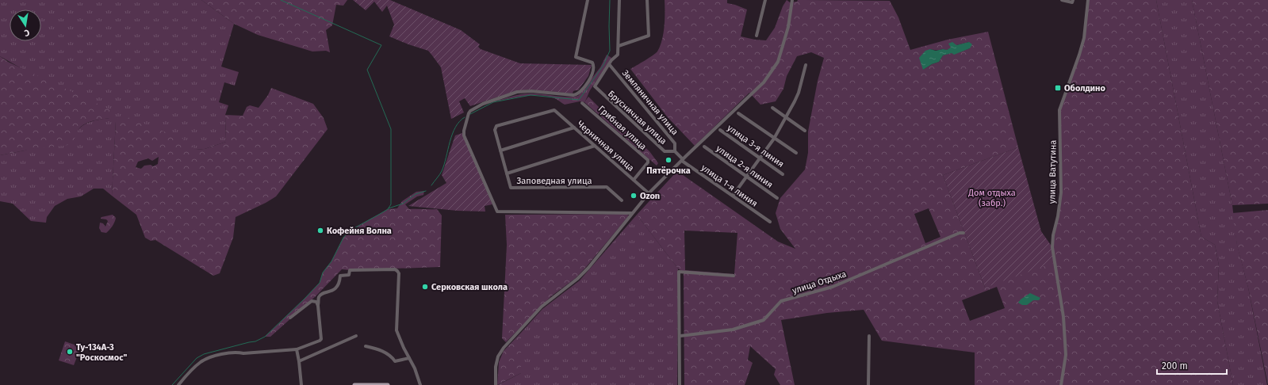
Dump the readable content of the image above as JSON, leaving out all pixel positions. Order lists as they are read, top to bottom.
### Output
{
  "streets": {
    "street": [
      "Земляничная улица",
      "Брусничная улица",
      "Грибная улица",
      "Черничная улица",
      "улица 3-я линия",
      "улица 2-я линия",
      "улица Ватутина",
      "Заповедная улица",
      "улица 1-я линия",
      "улица Отдыха"
    ]
  },
  "crossings": [
    ["Земляничная улица", "Брусничная улица"],
    ["Земляничная улица", "улица 1-я линия"],
    ["Брусничная улица", "улица 1-я линия"],
    ["Грибная улица", "Черничная улица"],
    ["Черничная улица", "Заповедная улица"]
  ],
  "parks": ["Дом отдыха (забр.)"],
  "places": {
    "transit": ["Оболдино"],
    "other": [
      "Пятёрочка",
      "Ozon",
      "Кофейня Волна",
      "Серковская школа",
      "Ту-134А-3 \"Роскосмос\""
    ]
  },
  "scale_bar": "200 m",
  "north": "bottom"
}
